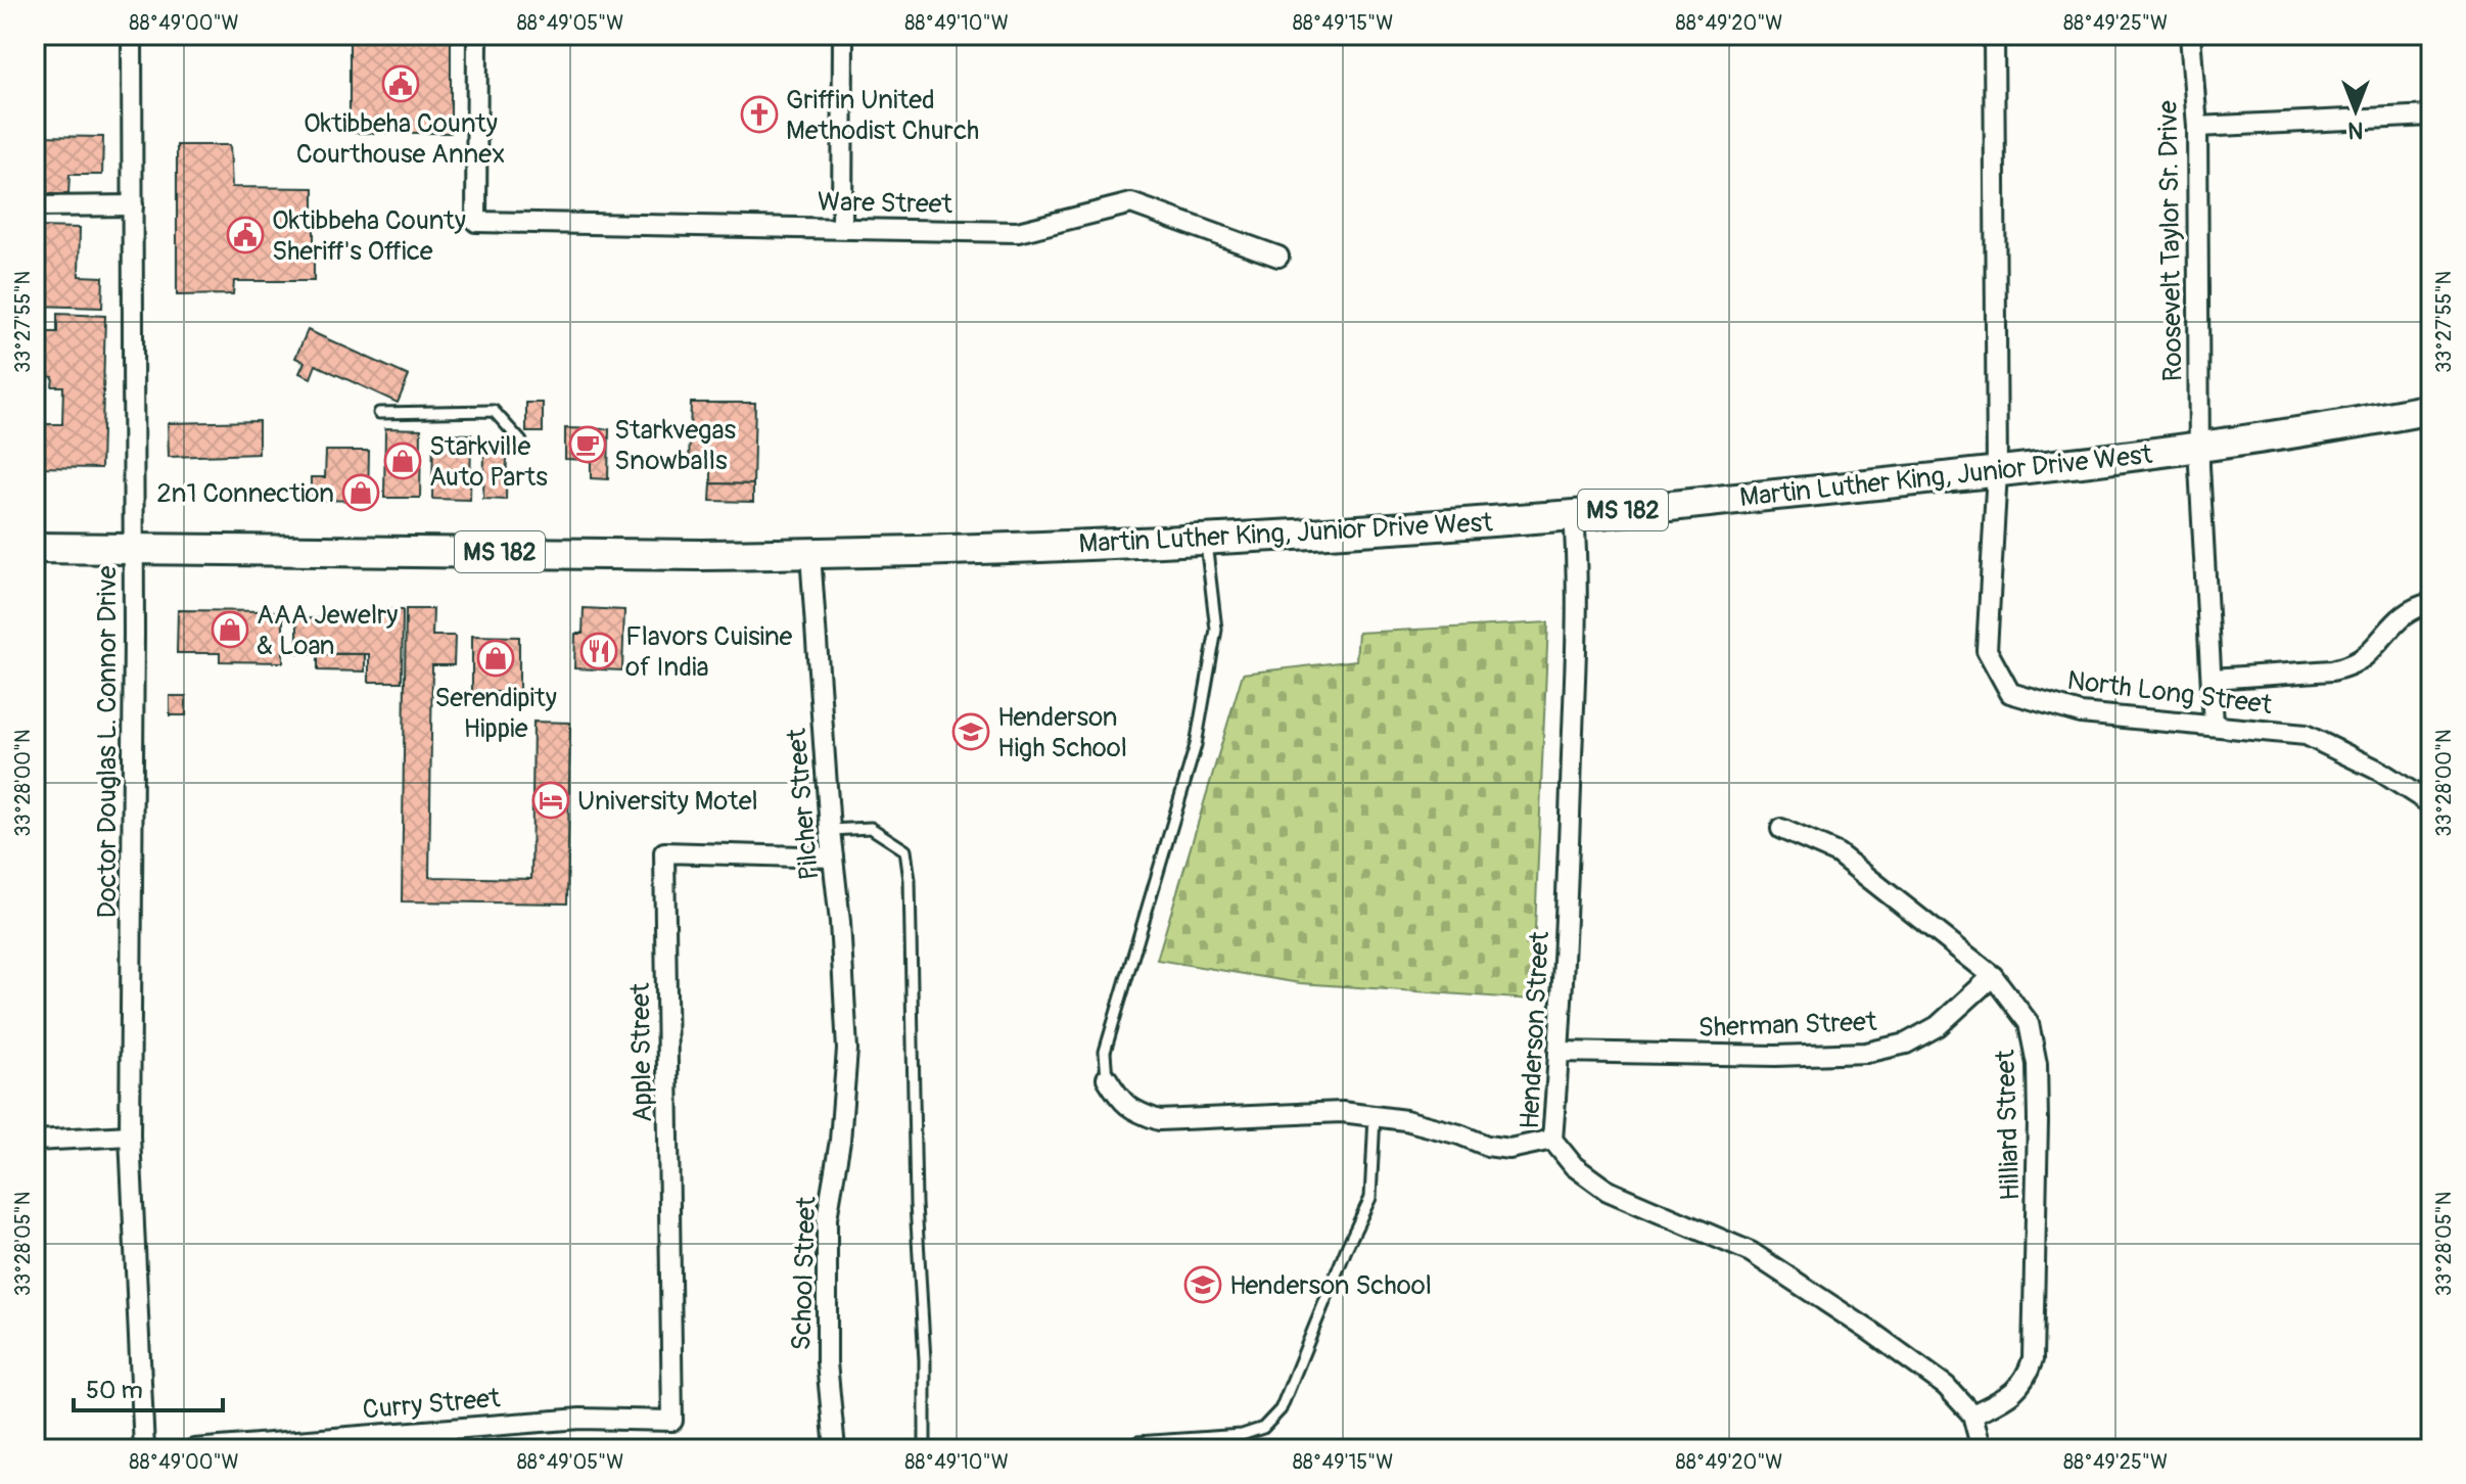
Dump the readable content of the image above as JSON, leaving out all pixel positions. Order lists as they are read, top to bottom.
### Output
{
  "streets": {
    "main road": ["Martin Luther King, Junior Drive West", "MS 182"],
    "street": [
      "Ware Street",
      "Roosevelt Taylor Sr. Drive",
      "North Long Street",
      "Doctor Douglas L. Connor Drive",
      "Pilcher Street",
      "Sherman Street",
      "Henderson Street",
      "Apple Street",
      "Hilliard Street",
      "School Street",
      "Curry Street"
    ]
  },
  "crossings": [
    ["Roosevelt Taylor Sr. Drive", "Martin Luther King, Junior Drive West"],
    ["Roosevelt Taylor Sr. Drive", "North Long Street"],
    ["Martin Luther King, Junior Drive West", "MS 182"],
    ["Martin Luther King, Junior Drive West", "North Long Street"],
    ["Martin Luther King, Junior Drive West", "Doctor Douglas L. Connor Drive"],
    ["Martin Luther King, Junior Drive West", "Pilcher Street"],
    ["Martin Luther King, Junior Drive West", "Henderson Street"],
    ["MS 182", "Doctor Douglas L. Connor Drive"],
    ["Pilcher Street", "Apple Street"],
    ["Pilcher Street", "School Street"],
    ["Sherman Street", "Henderson Street"],
    ["Sherman Street", "Hilliard Street"],
    ["Henderson Street", "Hilliard Street"],
    ["Apple Street", "Curry Street"]
  ],
  "places": {
    "public building": ["Oktibbeha County Courthouse Annex", "Oktibbeha County Sheriff's Office"],
    "church": ["Griffin United Methodist Church"],
    "cafe": ["Starkvegas Snowballs"],
    "shop": [
      "Starkville Auto Parts",
      "2n1 Connection",
      "AAA Jewelry & Loan",
      "Serendipity Hippie"
    ],
    "restaurant": ["Flavors Cuisine of India"],
    "school or university": ["Henderson High School", "Henderson School"],
    "hotel": ["University Motel"]
  },
  "scale_bar": "50 m",
  "north": "bottom",
  "coordinates": [
    "88°49'00\"W",
    "88°49'05\"W",
    "88°49'10\"W",
    "88°49'15\"W",
    "88°49'20\"W",
    "88°49'25\"W",
    "33°27'55\"N",
    "33°28'00\"N",
    "33°28'05\"N"
  ]
}
